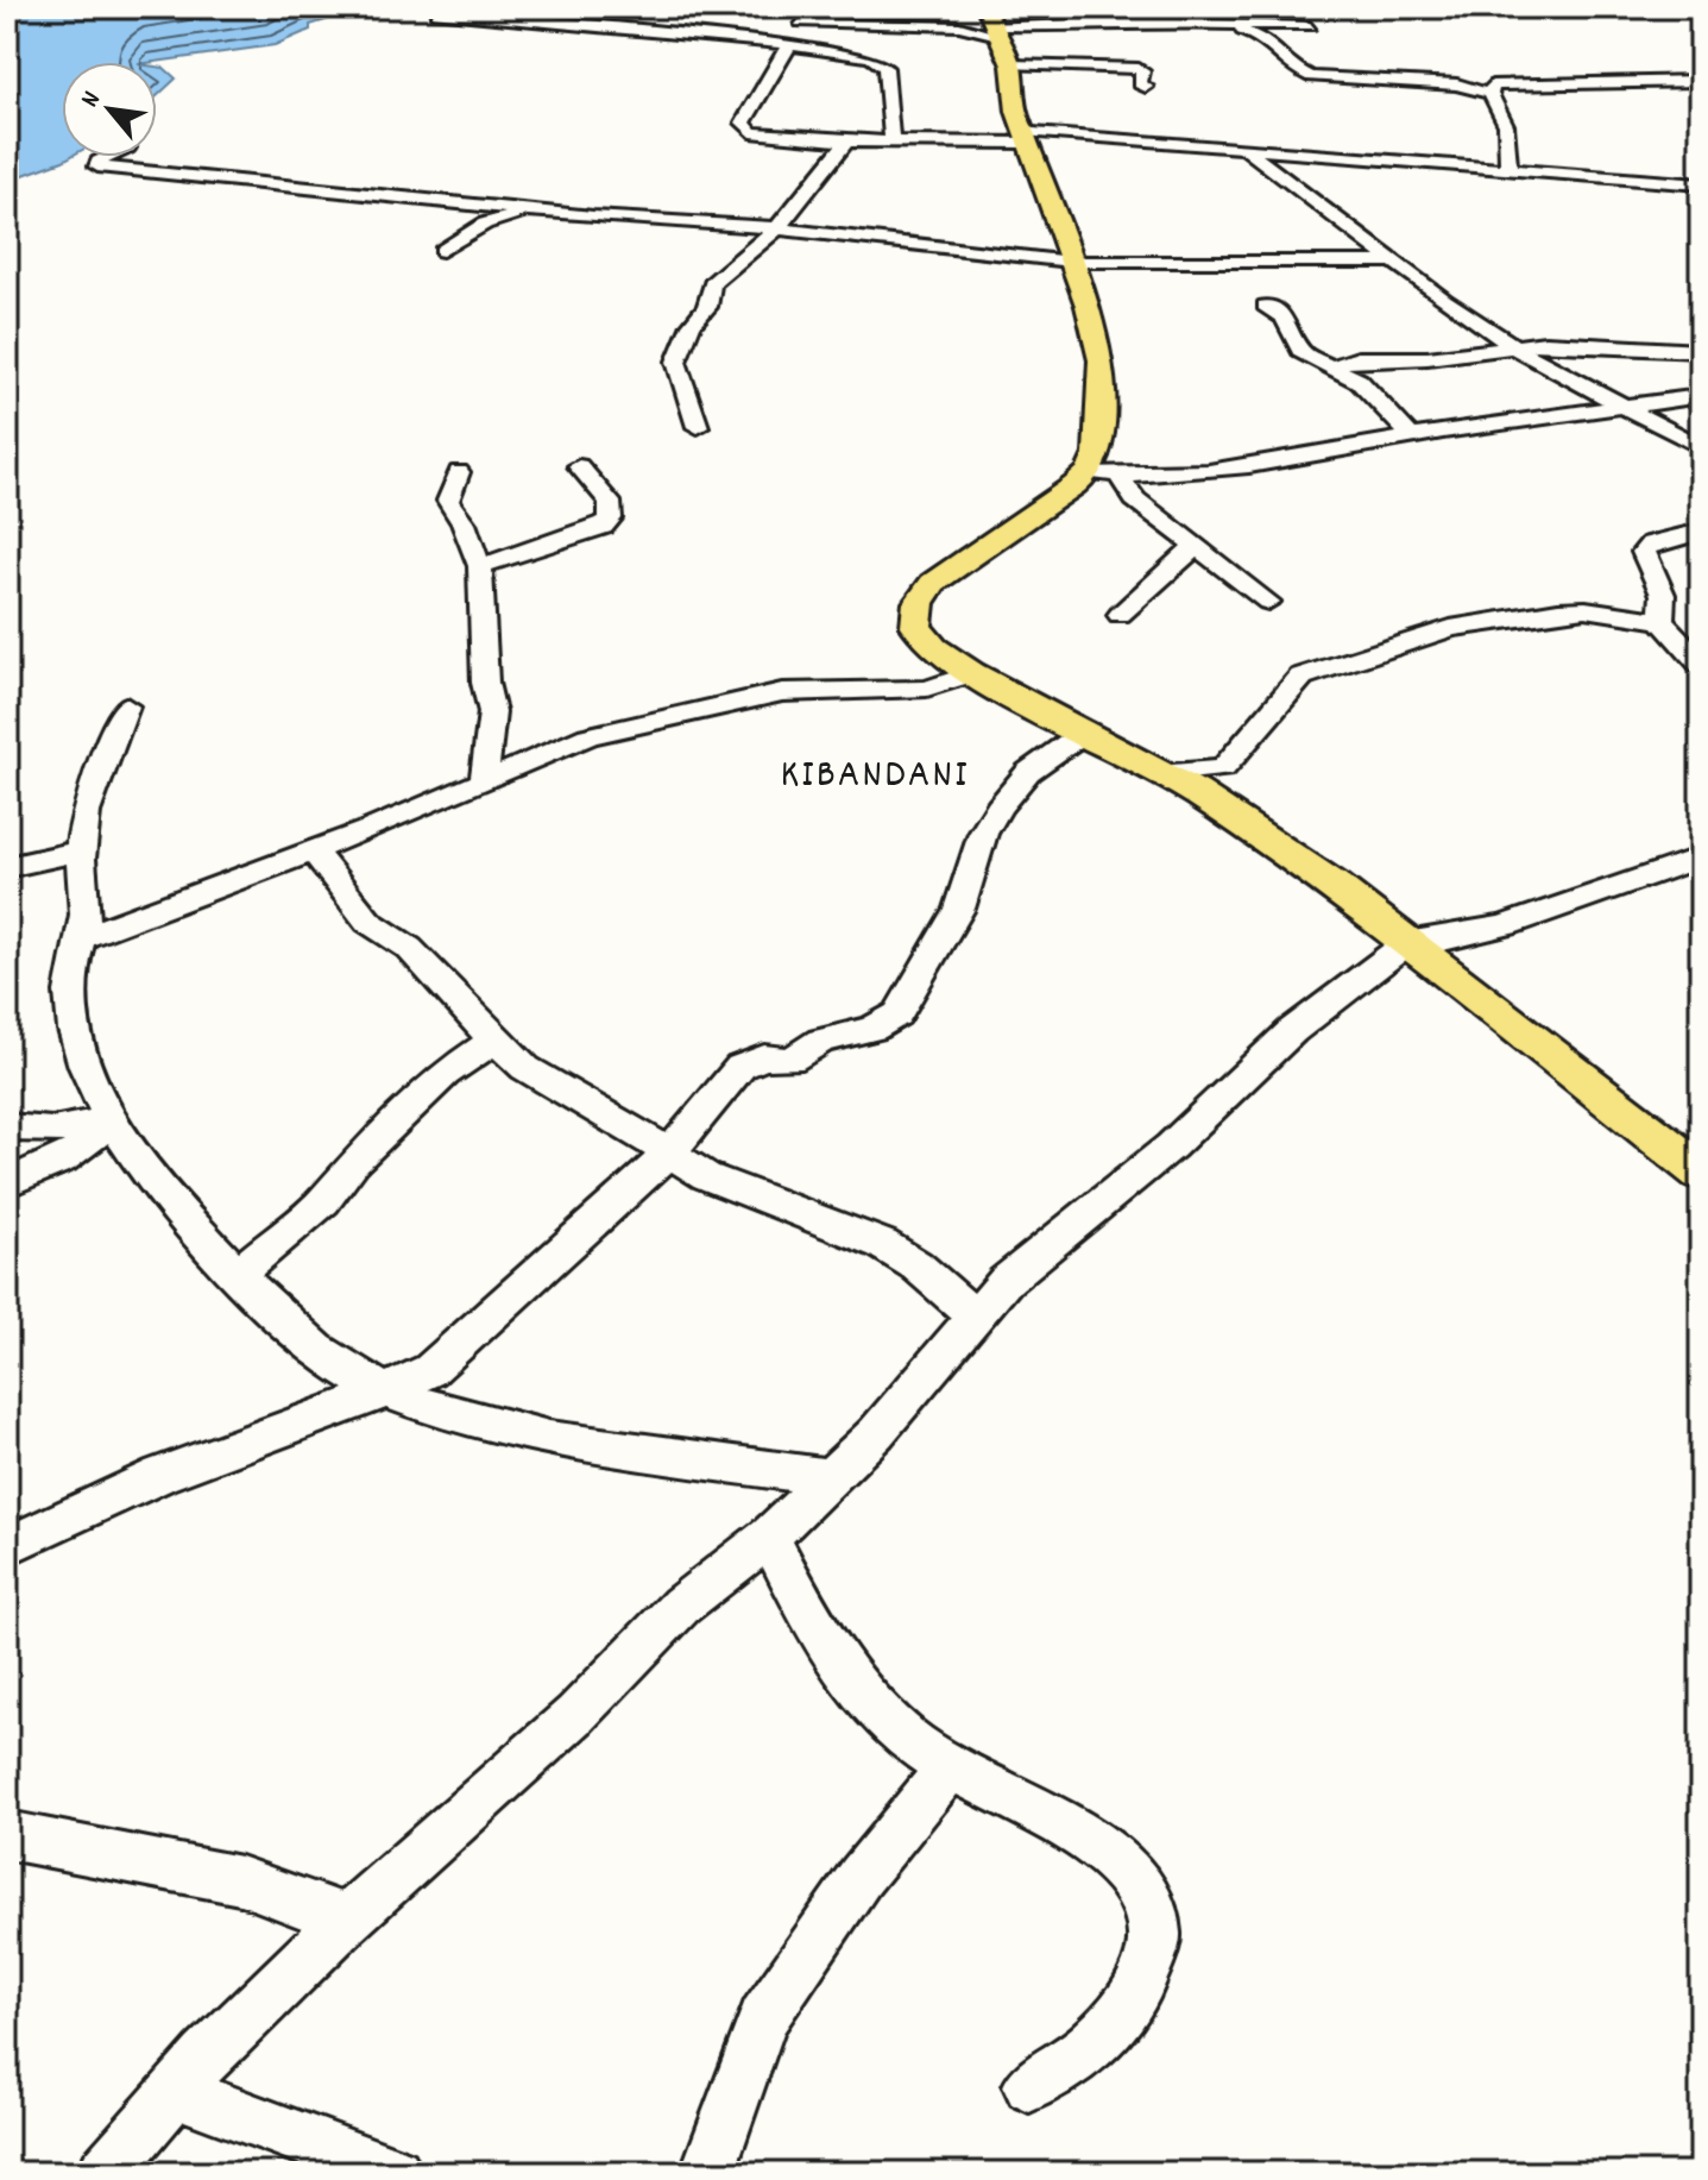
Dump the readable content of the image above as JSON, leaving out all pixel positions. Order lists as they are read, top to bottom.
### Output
{
  "districts": ["KIBANDANI"],
  "north": "top left"
}
